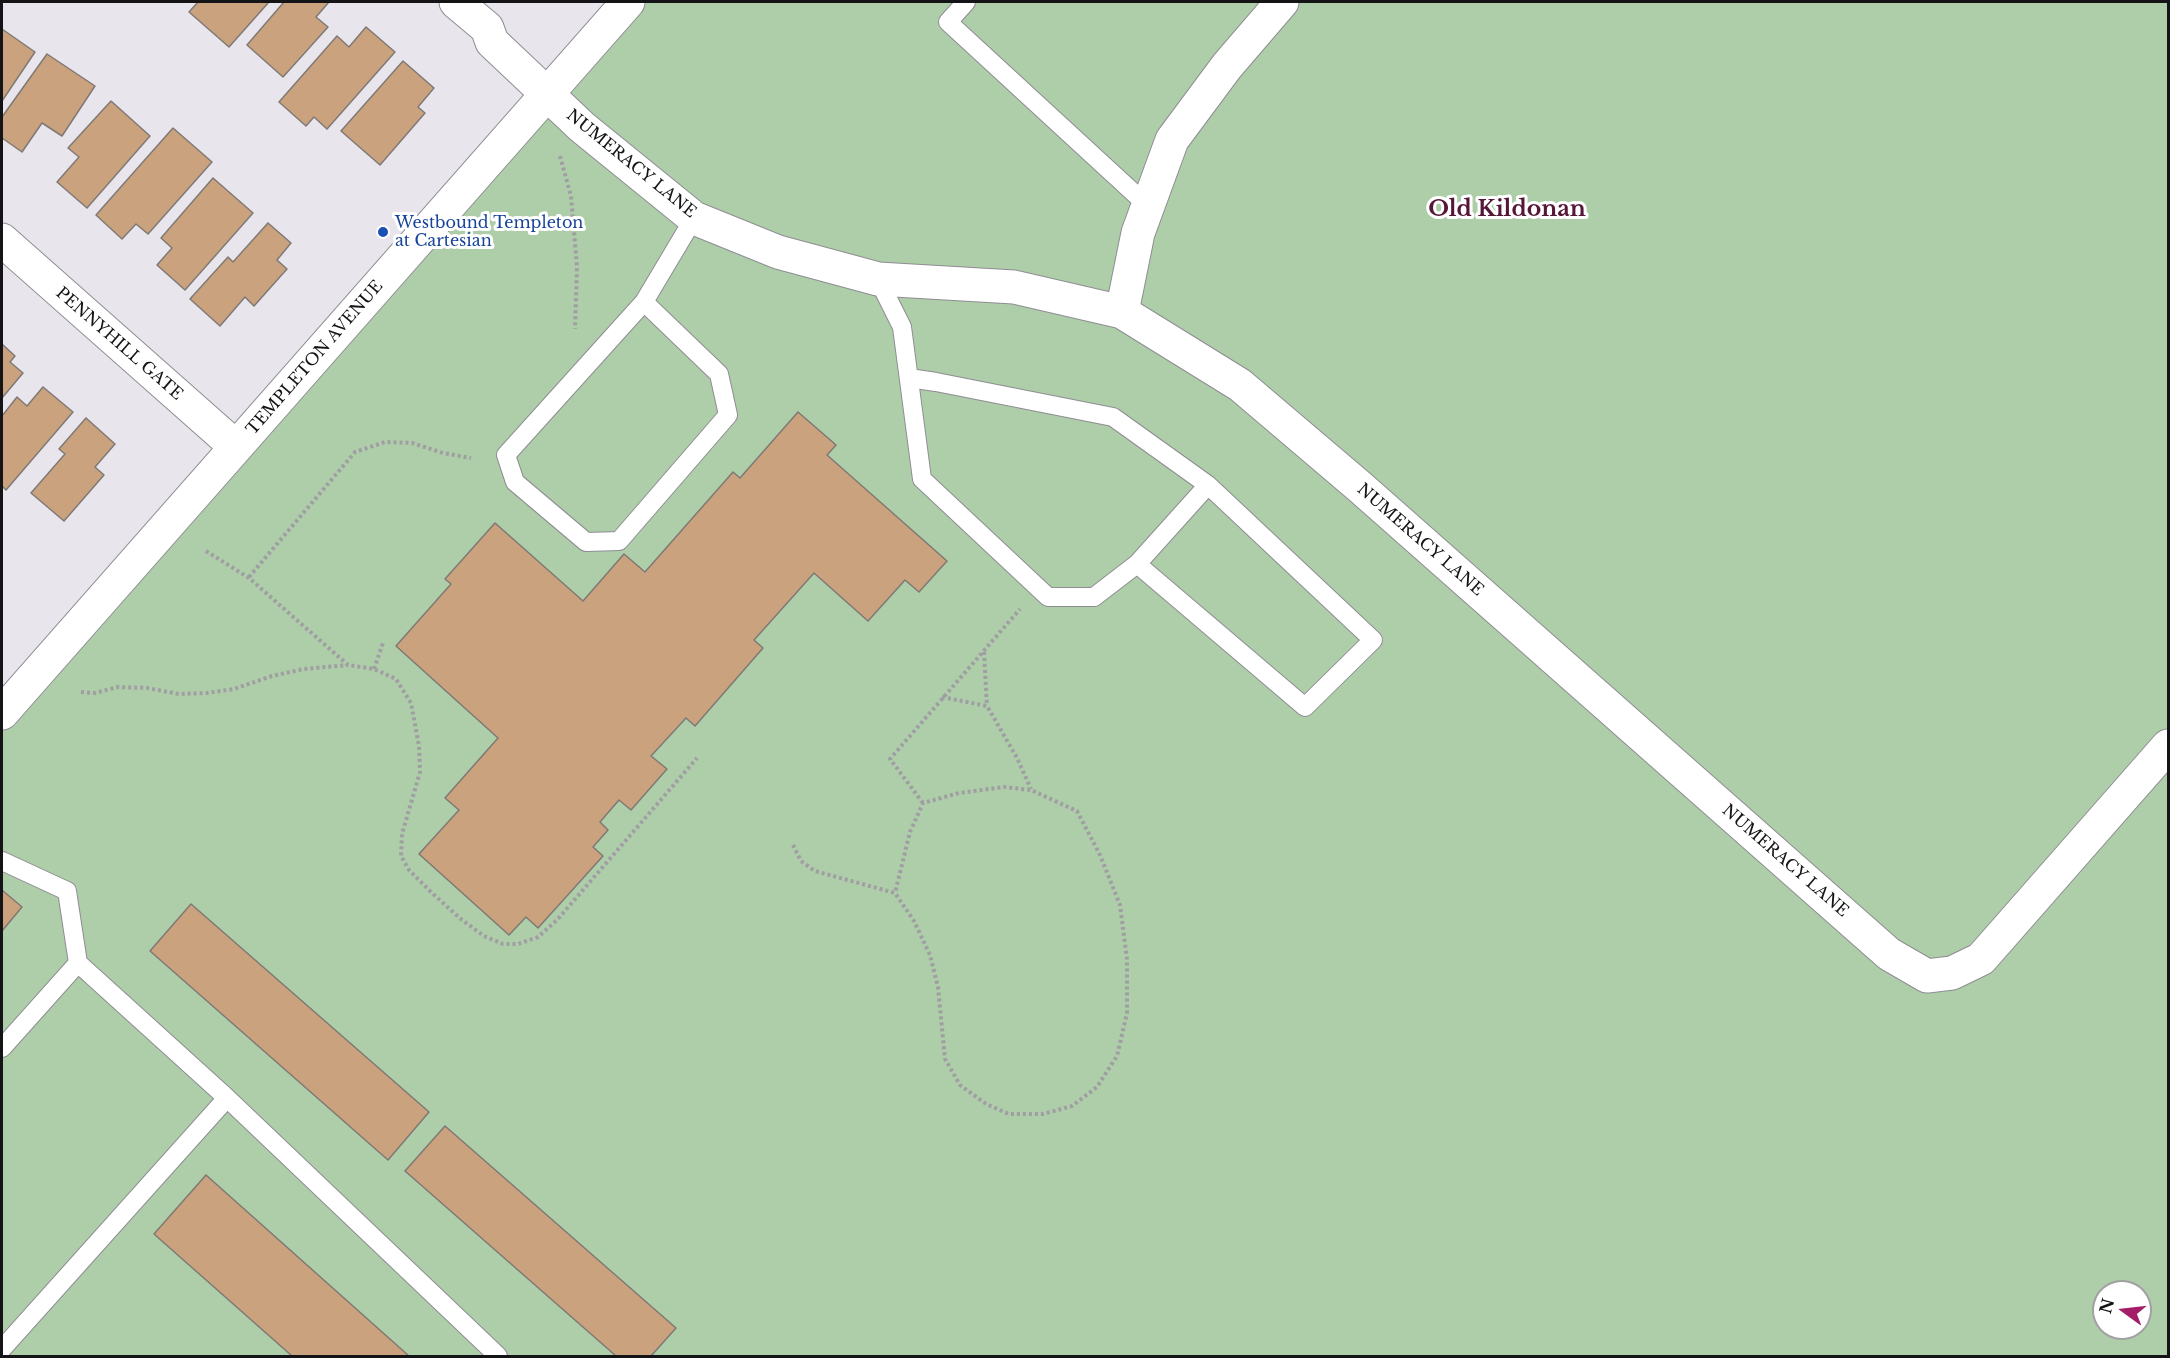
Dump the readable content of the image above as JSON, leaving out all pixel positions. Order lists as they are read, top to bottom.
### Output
{
  "streets": {
    "street": ["NUMERACY LANE", "PENNYHILL GATE", "TEMPLETON AVENUE"]
  },
  "crossings": [
    ["NUMERACY LANE", "TEMPLETON AVENUE"],
    ["PENNYHILL GATE", "TEMPLETON AVENUE"]
  ],
  "districts": ["Old Kildonan"],
  "places": ["Westbound Templeton at Cartesian"],
  "north": "left"
}
